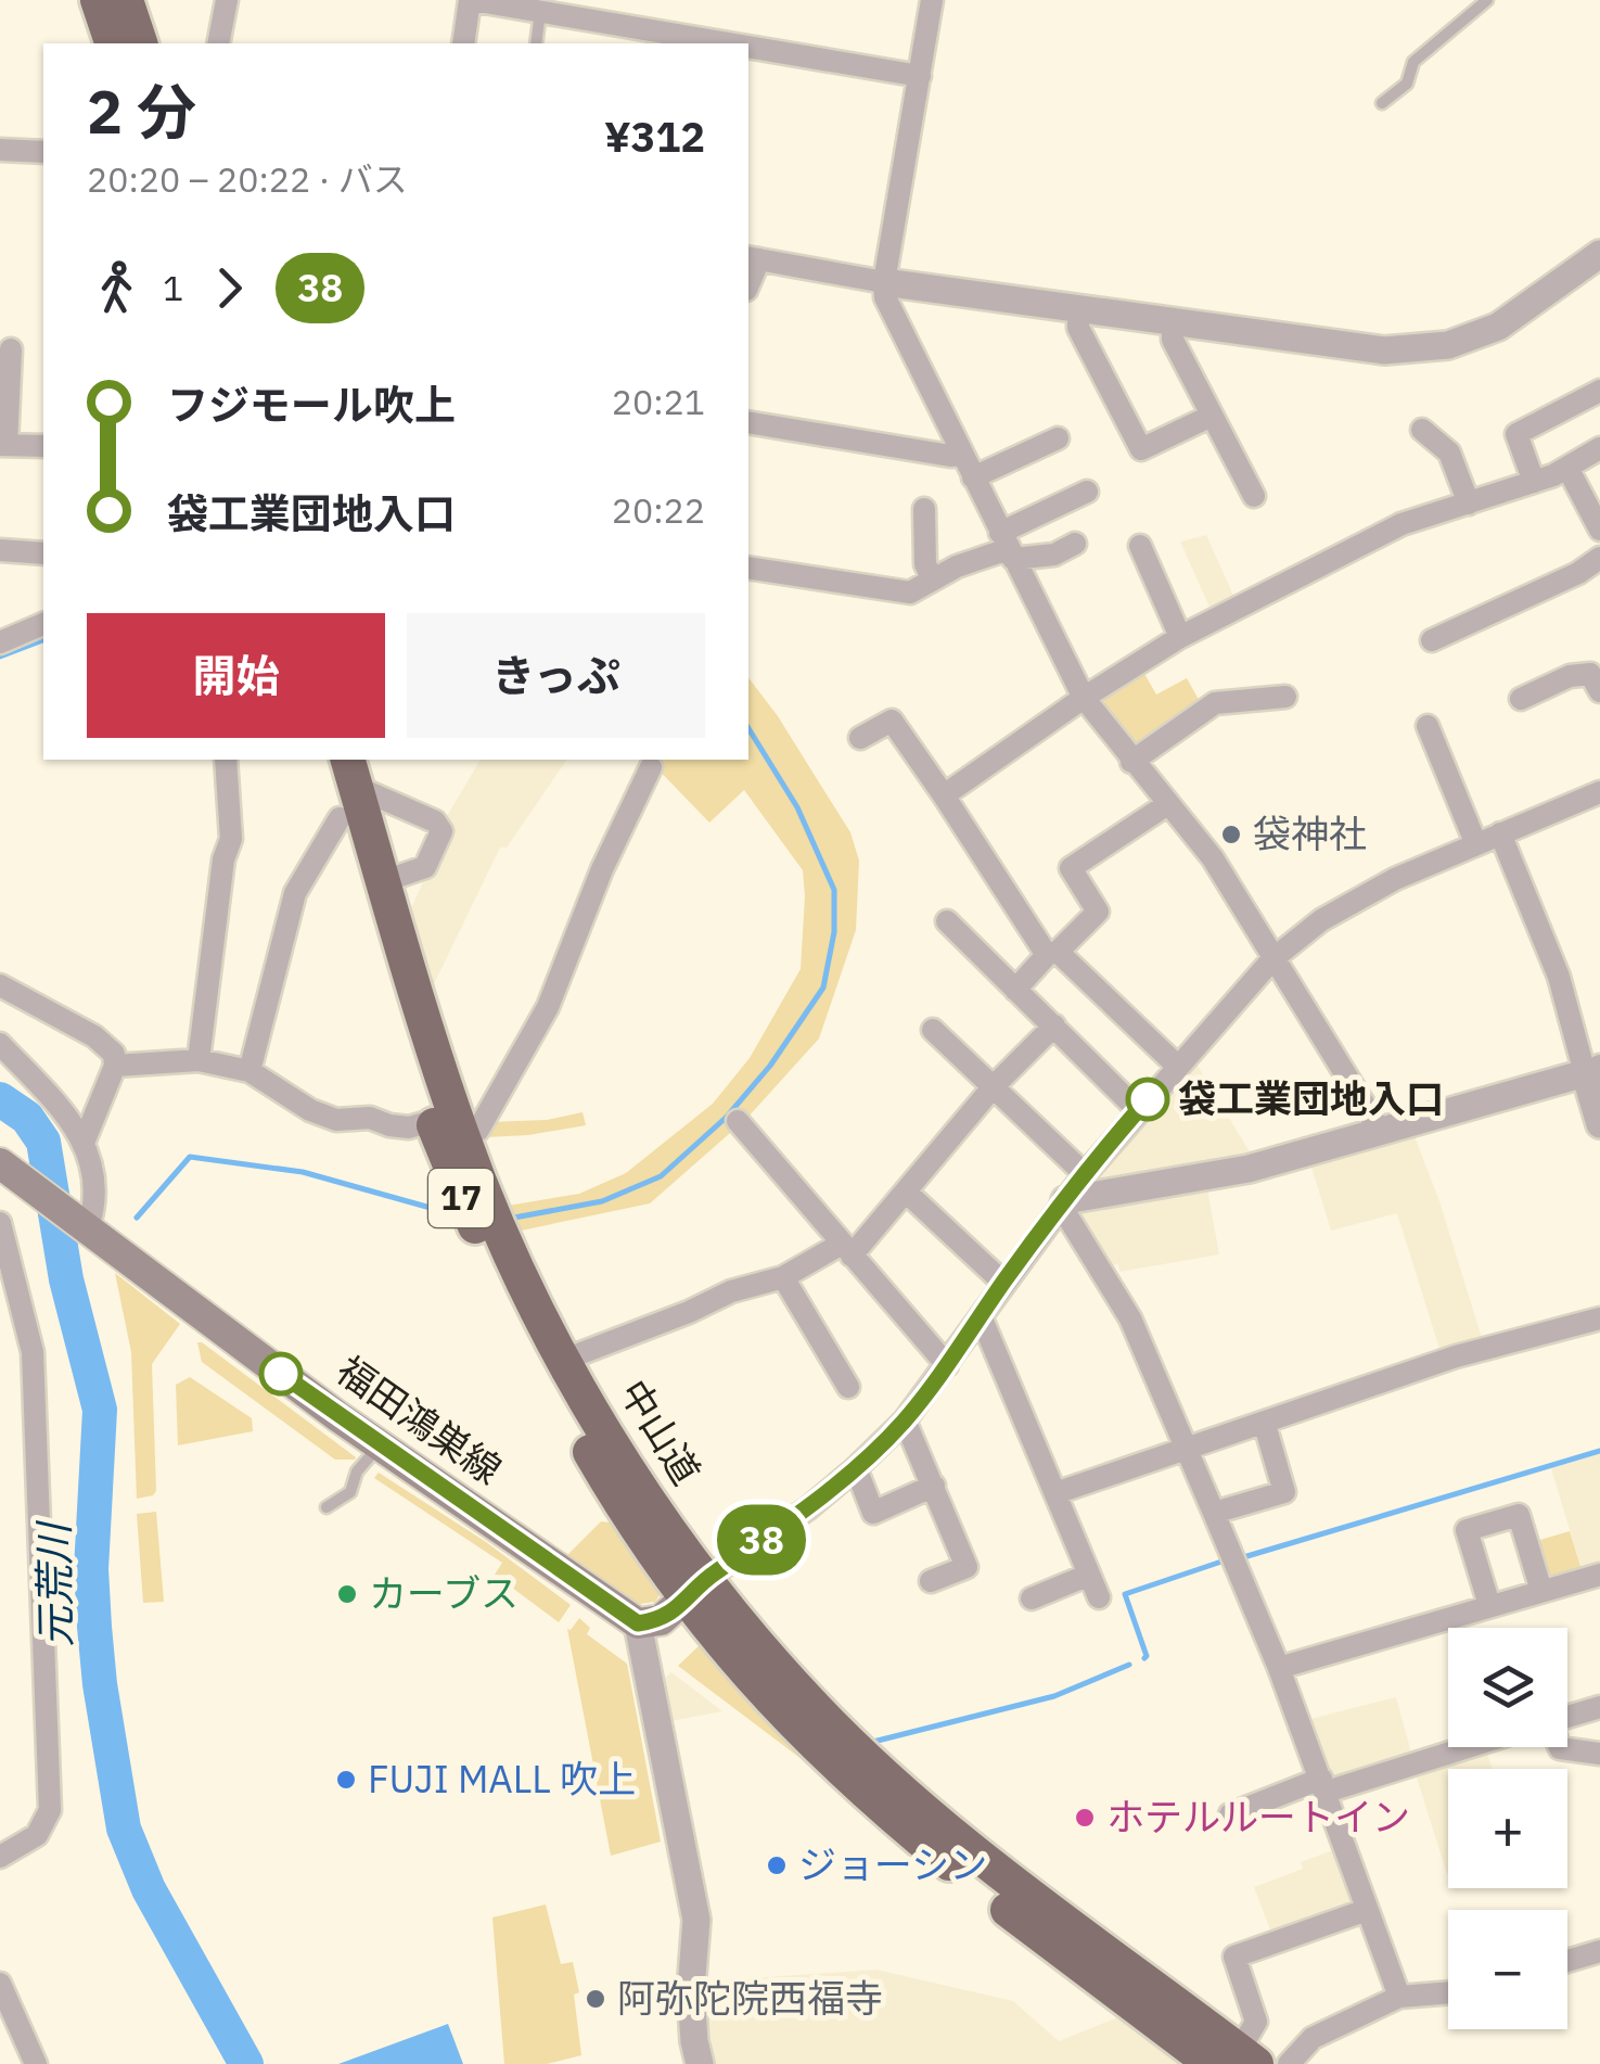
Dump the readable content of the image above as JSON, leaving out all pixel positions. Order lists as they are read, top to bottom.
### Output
{
  "streets": {
    "highway": ["17", "中山道"],
    "main road": ["福田鴻巣線"]
  },
  "water": ["元荒川"],
  "places": [
    "袋神社",
    "袋工業団地入口",
    "カーブス",
    "FUJI MALL 吹上",
    "ホテルルートイン",
    "ジョーシン",
    "阿弥陀院西福寺"
  ],
  "lines": ["bus line 38"],
  "page": {
    "on_map": "38",
    "heading": ["2 分", "20:20 – 20:22 · バス", "¥312"],
    "legs": ["1", "38"],
    "list": [
      {
        "name": "フジモール吹上",
        "value": "20:21"
      },
      {
        "name": "袋工業団地入口",
        "value": "20:22"
      }
    ],
    "buttons": ["開始", "きっぷ"],
    "map_buttons": ["+", "−"]
  }
}
